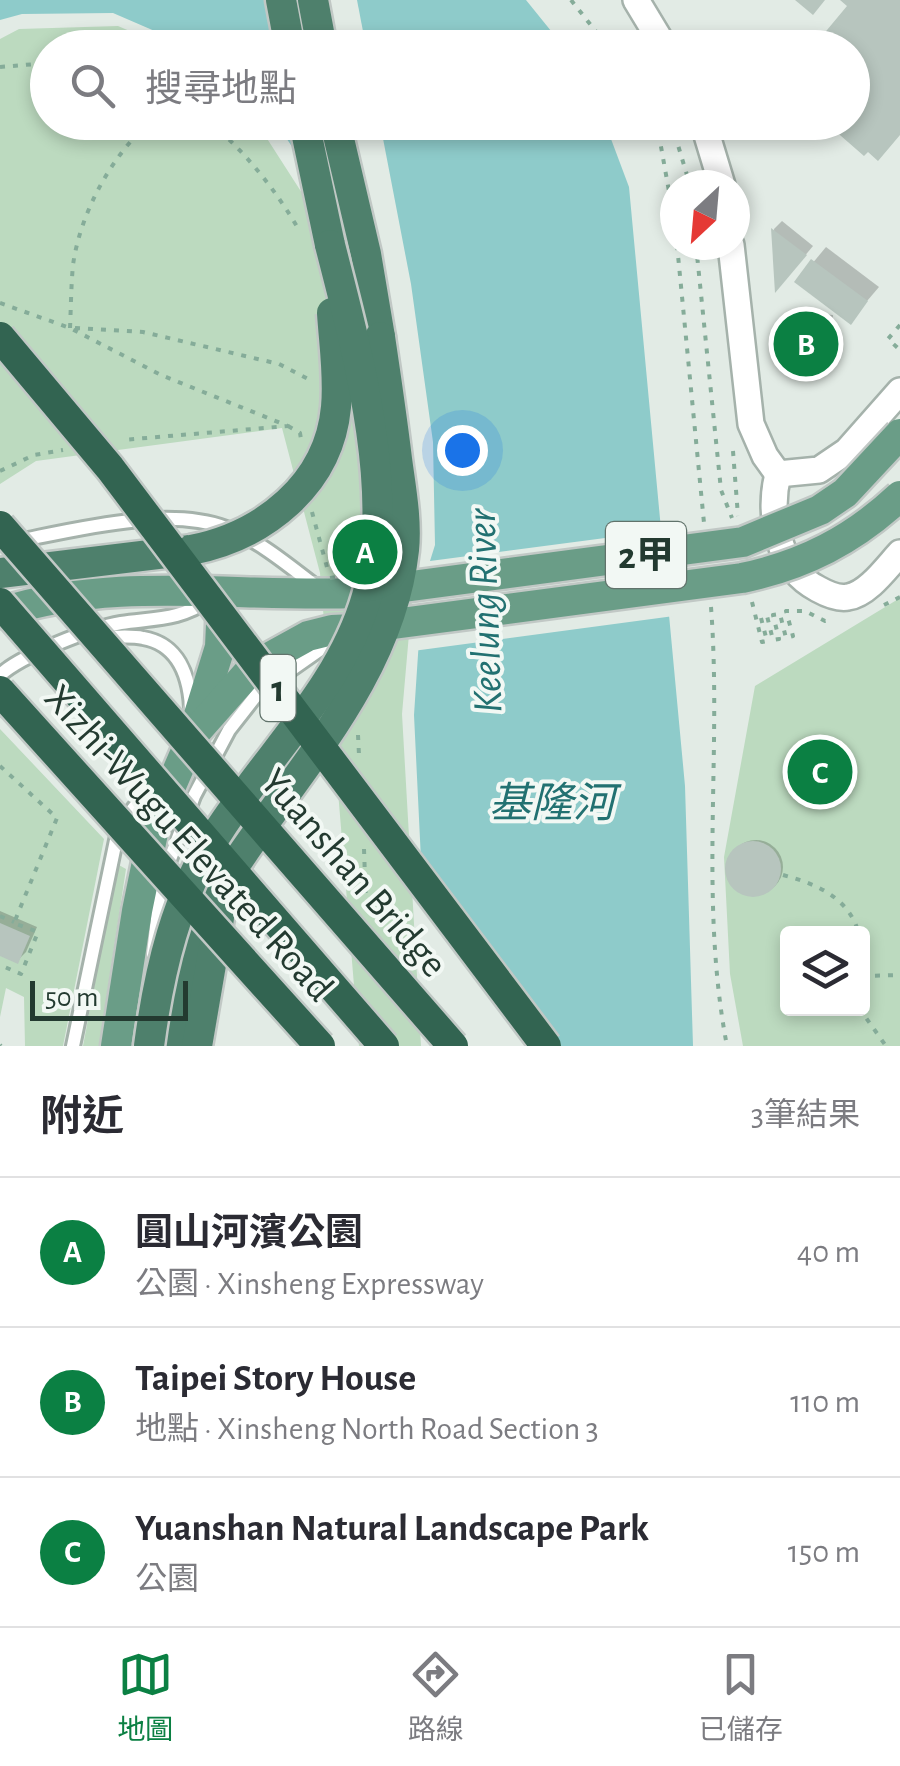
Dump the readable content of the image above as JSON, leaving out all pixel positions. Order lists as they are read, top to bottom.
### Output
{
  "streets": {
    "highway": ["1", "Xizhi-Wugu Elevated Road", "Yuanshan Bridge"],
    "main road": ["2甲"]
  },
  "water": ["Keelung River", "基隆河"],
  "scale_bar": "50 m",
  "north": "bottom left",
  "page": {
    "search": "搜尋地點",
    "pins": ["B", "A", "C"],
    "scale": "50 m",
    "heading": ["附近", "3筆結果"],
    "list": [
      {
        "mark": "A",
        "name": "圓山河濱公園",
        "note": "公園 · Xinsheng Expressway",
        "value": "40 m"
      },
      {
        "mark": "B",
        "name": "Taipei Story House",
        "note": "地點 · Xinsheng North Road Section 3",
        "value": "110 m"
      },
      {
        "mark": "C",
        "name": "Yuanshan Natural Landscape Park",
        "note": "公園",
        "value": "150 m"
      }
    ],
    "nav": ["地圖", "路線", "已儲存"]
  }
}
